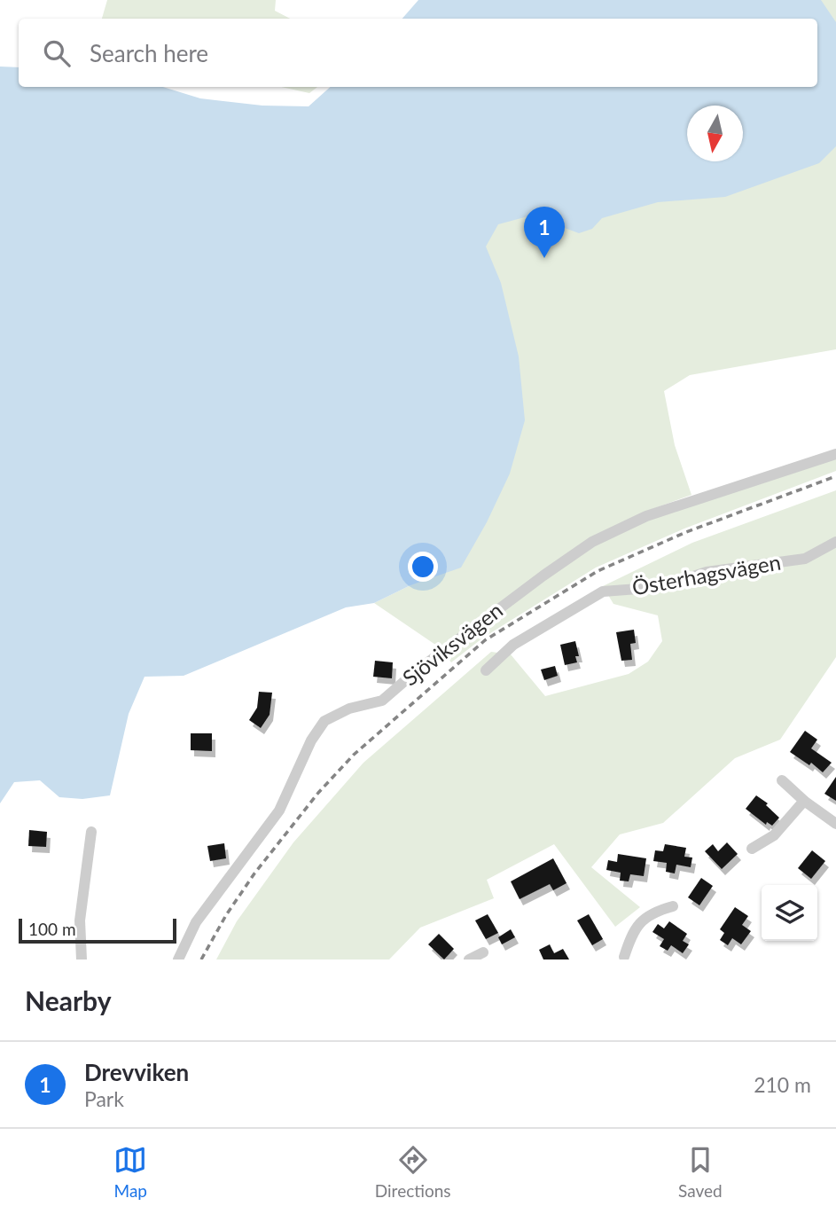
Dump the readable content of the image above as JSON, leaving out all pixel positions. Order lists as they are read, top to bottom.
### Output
{
  "streets": {
    "street": ["Österhagsvägen", "Sjöviksvägen"]
  },
  "scale_bar": "100 m",
  "north": "bottom",
  "page": {
    "search": "Search here",
    "pins": "1",
    "scale": "100 m",
    "heading": "Nearby",
    "list": [
      {
        "mark": "1",
        "name": "Drevviken",
        "note": "Park",
        "value": "210 m"
      }
    ],
    "nav": ["Map", "Directions", "Saved"]
  }
}
